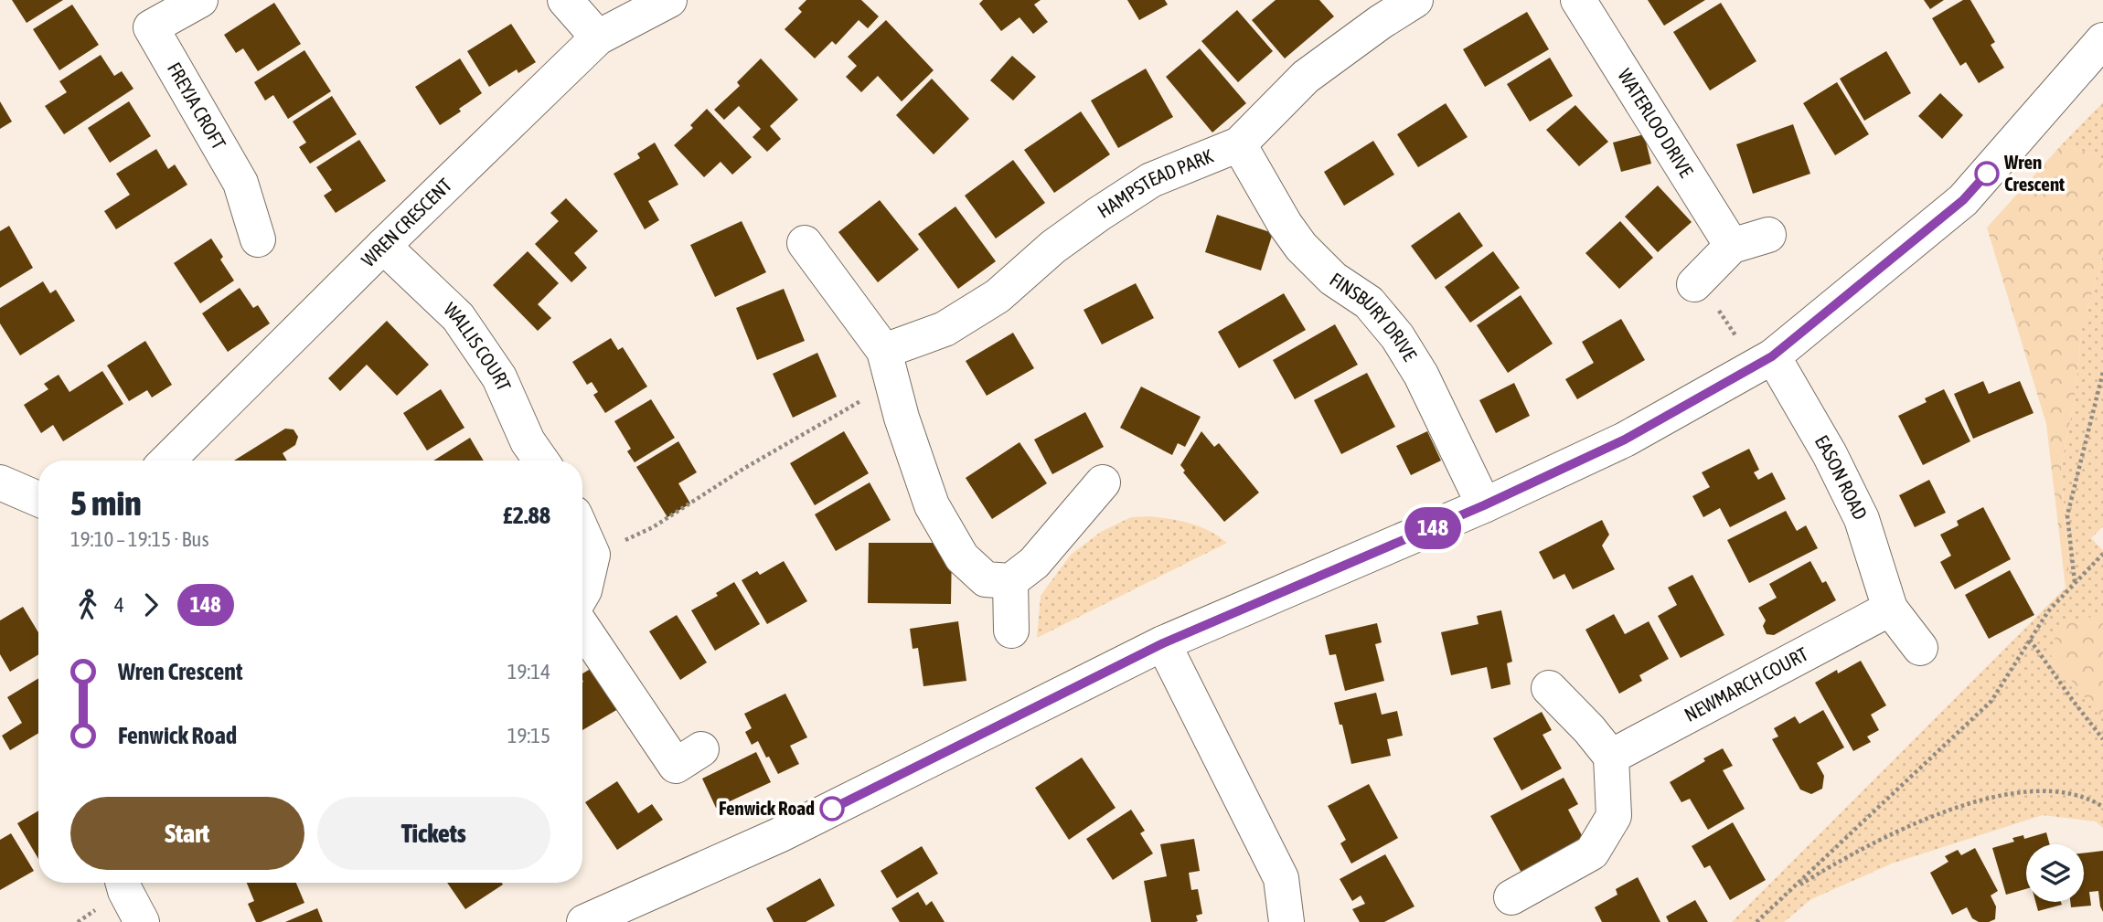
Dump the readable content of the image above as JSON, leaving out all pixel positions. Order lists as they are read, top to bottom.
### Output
{
  "streets": {
    "street": [
      "FREYJA CROFT",
      "WATERLOO DRIVE",
      "HAMPSTEAD PARK",
      "WREN CRESCENT",
      "FINSBURY DRIVE",
      "WALLIS COURT",
      "EASON ROAD",
      "NEWMARCH COURT"
    ]
  },
  "crossings": [
    ["HAMPSTEAD PARK", "FINSBURY DRIVE"],
    ["WREN CRESCENT", "WALLIS COURT"],
    ["EASON ROAD", "NEWMARCH COURT"]
  ],
  "places": ["Wren Crescent", "Fenwick Road"],
  "lines": ["bus line 148"],
  "page": {
    "on_map": "148",
    "heading": ["5 min", "19:10 – 19:15 · Bus", "£2.88"],
    "legs": ["4", "148"],
    "list": [
      {
        "name": "Wren Crescent",
        "value": "19:14"
      },
      {
        "name": "Fenwick Road",
        "value": "19:15"
      }
    ],
    "buttons": ["Start", "Tickets"]
  }
}
